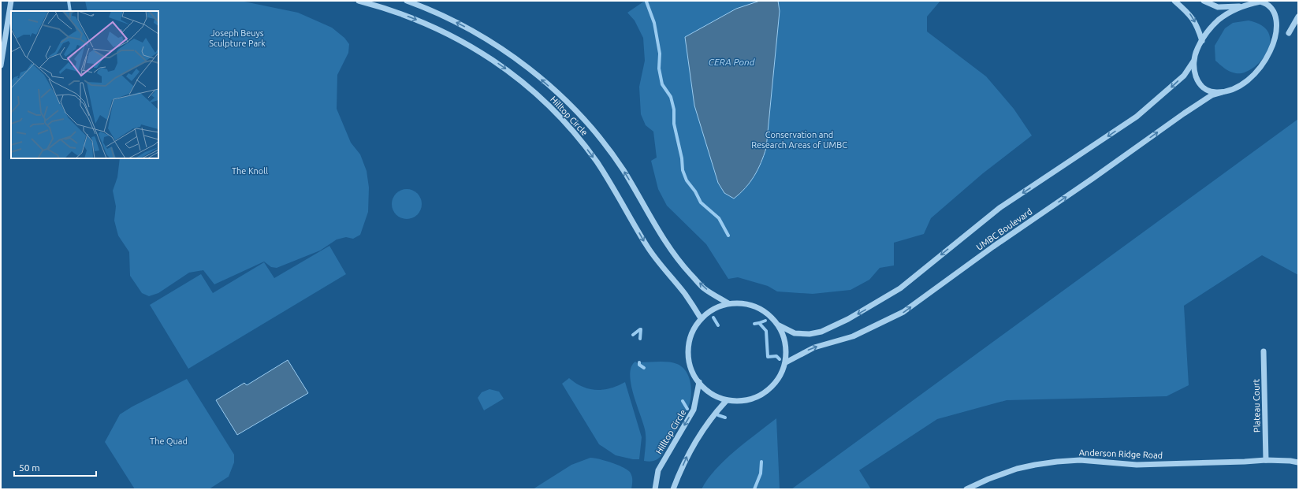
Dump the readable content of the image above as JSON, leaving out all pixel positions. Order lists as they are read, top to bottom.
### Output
{
  "streets": {
    "street": [
      "Hilltop Circle",
      "UMBC Boulevard",
      "Plateau Court",
      "Anderson Ridge Road"
    ]
  },
  "crossings": [
    ["Hilltop Circle", "UMBC Boulevard"],
    ["Plateau Court", "Anderson Ridge Road"]
  ],
  "water": ["CERA Pond"],
  "parks": [
    "Joseph Beuys Sculpture Park",
    "Conservation and Research Areas of UMBC",
    "The Knoll",
    "The Quad"
  ],
  "scale_bar": "50 m"
}
